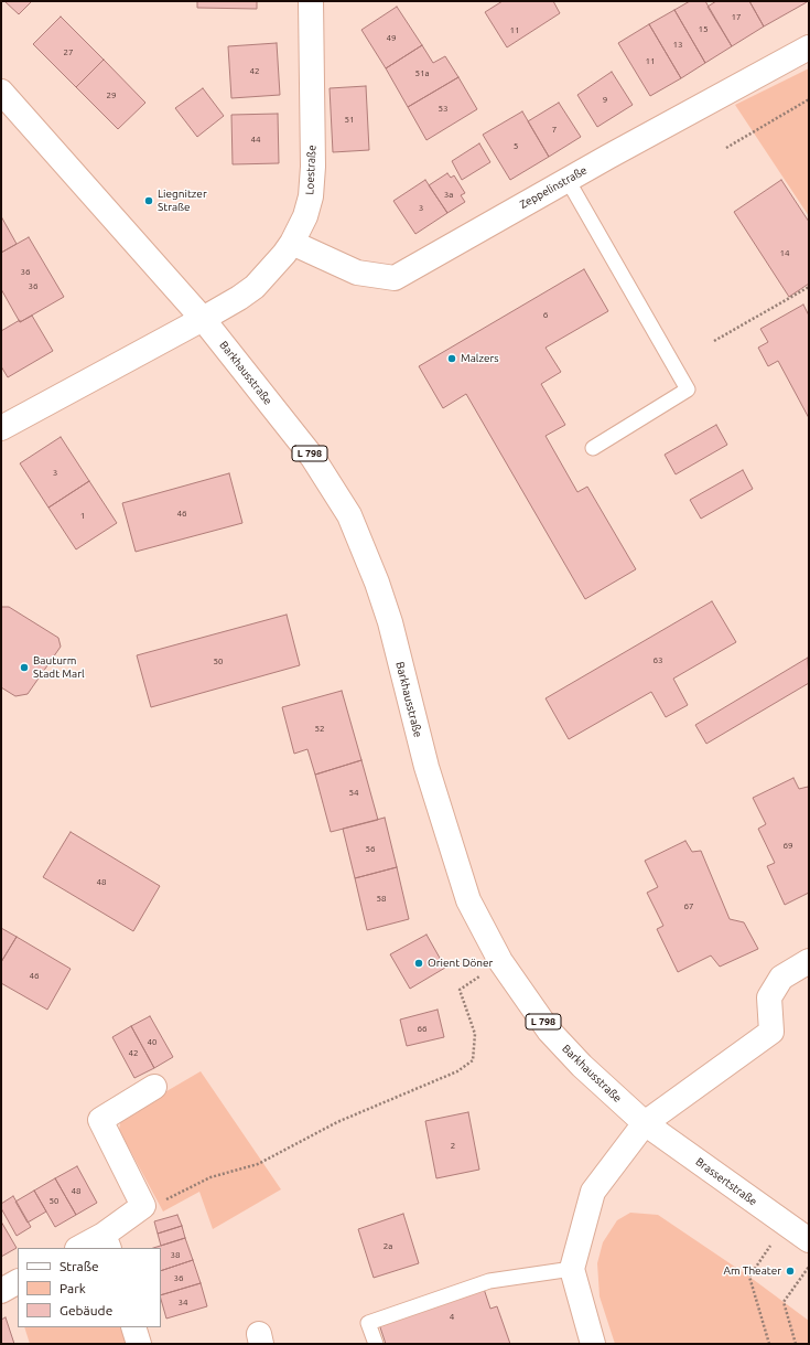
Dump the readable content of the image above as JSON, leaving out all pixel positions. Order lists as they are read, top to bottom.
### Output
{
  "streets": {
    "street": [
      "Loestraße",
      "Zeppelinstraße",
      "Barkhausstraße",
      "L 798",
      "Brassertstraße"
    ]
  },
  "crossings": [
    ["Loestraße", "Zeppelinstraße"],
    ["Loestraße", "Barkhausstraße"],
    ["Barkhausstraße", "Brassertstraße"]
  ],
  "places": [
    "Liegnitzer Straße",
    "Malzers",
    "Bauturm Stadt Marl",
    "Orient Döner",
    "Am Theater"
  ],
  "house_numbers": [
    "17",
    "15",
    "11",
    "49",
    "13",
    "27",
    "11",
    "42",
    "51a",
    "29",
    "9",
    "53",
    "51",
    "7",
    "44",
    "5",
    "3a",
    "3",
    "14",
    "36",
    "36",
    "6",
    "3",
    "46",
    "1",
    "63",
    "50",
    "52",
    "54",
    "69",
    "56",
    "48",
    "58",
    "67",
    "46",
    "66",
    "40",
    "42",
    "2",
    "48",
    "50",
    "2a",
    "38",
    "36",
    "34",
    "4"
  ],
  "legend": ["Straße", "Park", "Gebäude"]
}
